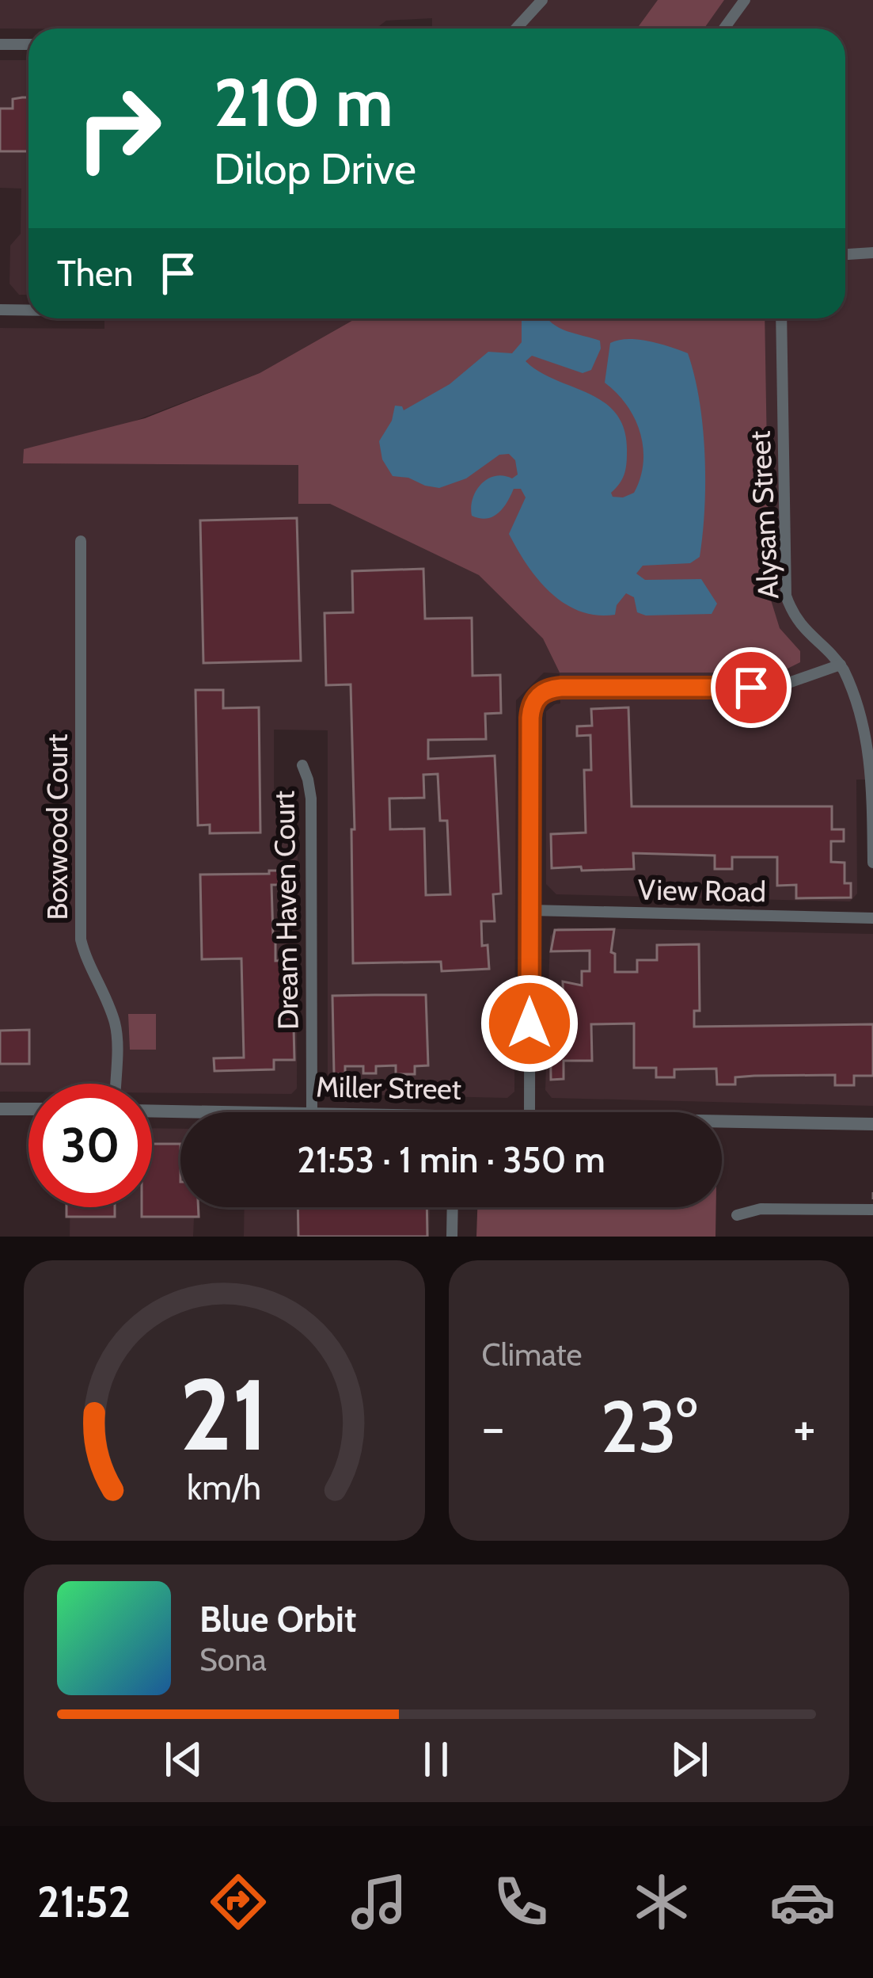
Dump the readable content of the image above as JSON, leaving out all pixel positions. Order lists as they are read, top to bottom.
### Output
{
  "streets": {
    "street": [
      "Alysam Street",
      "Boxwood Court",
      "View Road",
      "Dream Haven Court",
      "Miller Street"
    ]
  },
  "page": {
    "turn": ["210 m", "Dilop Drive"],
    "then": "Then",
    "limit": "30",
    "trip": "21:53 · 1 min · 350 m",
    "tile": "Climate",
    "heat": ["−", "23°", "+"],
    "song": ["Blue Orbit", "Sona"],
    "tabs": "21:52",
    "gauge": ["21", "km/h"]
  }
}
